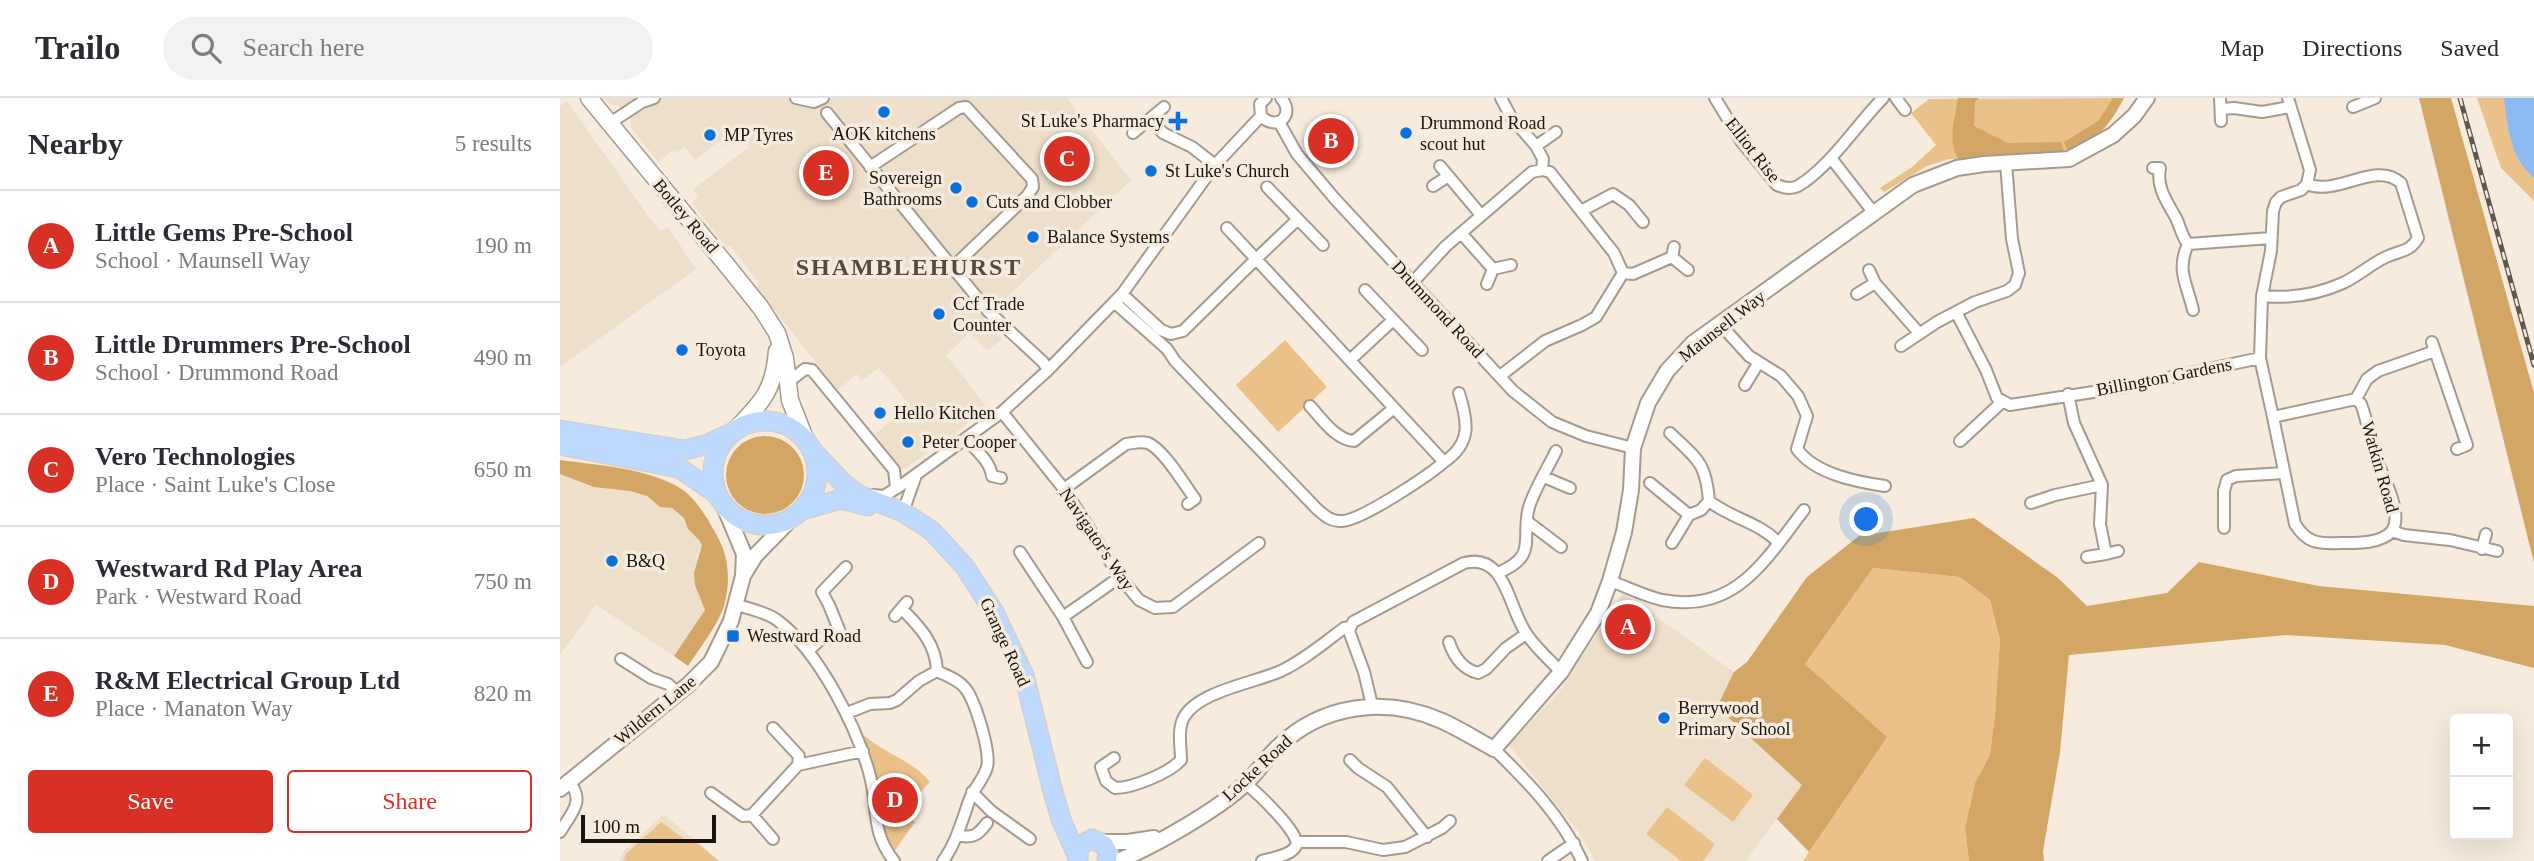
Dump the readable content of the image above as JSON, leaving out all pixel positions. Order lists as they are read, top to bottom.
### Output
{
  "streets": {
    "main road": ["Botley Road", "Grange Road"],
    "street": [
      "Elliot Rise",
      "Drummond Road",
      "Maunsell Way",
      "Billington Gardens",
      "Watkin Road",
      "Navigator's Way",
      "Wildern Lane",
      "Locke Road"
    ]
  },
  "crossings": [
    ["Botley Road", "Grange Road"],
    ["Botley Road", "Wildern Lane"],
    ["Drummond Road", "Maunsell Way"],
    ["Maunsell Way", "Locke Road"],
    ["Billington Gardens", "Watkin Road"],
    ["Grange Road", "Wildern Lane"],
    ["Grange Road", "Locke Road"]
  ],
  "districts": ["SHAMBLEHURST"],
  "places": {
    "other": [
      "AOK kitchens",
      "Drummond Road scout hut",
      "MP Tyres",
      "St Luke's Church",
      "Sovereign Bathrooms",
      "Cuts and Clobber",
      "Balance Systems",
      "Ccf Trade Counter",
      "Toyota",
      "Hello Kitchen",
      "Peter Cooper",
      "B&Q",
      "Berrywood Primary School"
    ],
    "health": ["St Luke's Pharmacy"],
    "transit": ["Westward Road"]
  },
  "scale_bar": "100 m",
  "page": {
    "header": "Trailo",
    "search": "Search here",
    "nav": ["Map", "Directions", "Saved"],
    "heading": ["Nearby", "5 results"],
    "pins": [
      "B",
      "C",
      "E",
      "A",
      "D"
    ],
    "list": [
      {
        "mark": "A",
        "name": "Little Gems Pre-School",
        "note": "School · Maunsell Way",
        "value": "190 m"
      },
      {
        "mark": "B",
        "name": "Little Drummers Pre-School",
        "note": "School · Drummond Road",
        "value": "490 m"
      },
      {
        "mark": "C",
        "name": "Vero Technologies",
        "note": "Place · Saint Luke's Close",
        "value": "650 m"
      },
      {
        "mark": "D",
        "name": "Westward Rd Play Area",
        "note": "Park · Westward Road",
        "value": "750 m"
      },
      {
        "mark": "E",
        "name": "R&M Electrical Group Ltd",
        "note": "Place · Manaton Way",
        "value": "820 m"
      }
    ],
    "map_buttons": ["+", "−"],
    "buttons": ["Save", "Share"],
    "scale": "100 m"
  }
}
